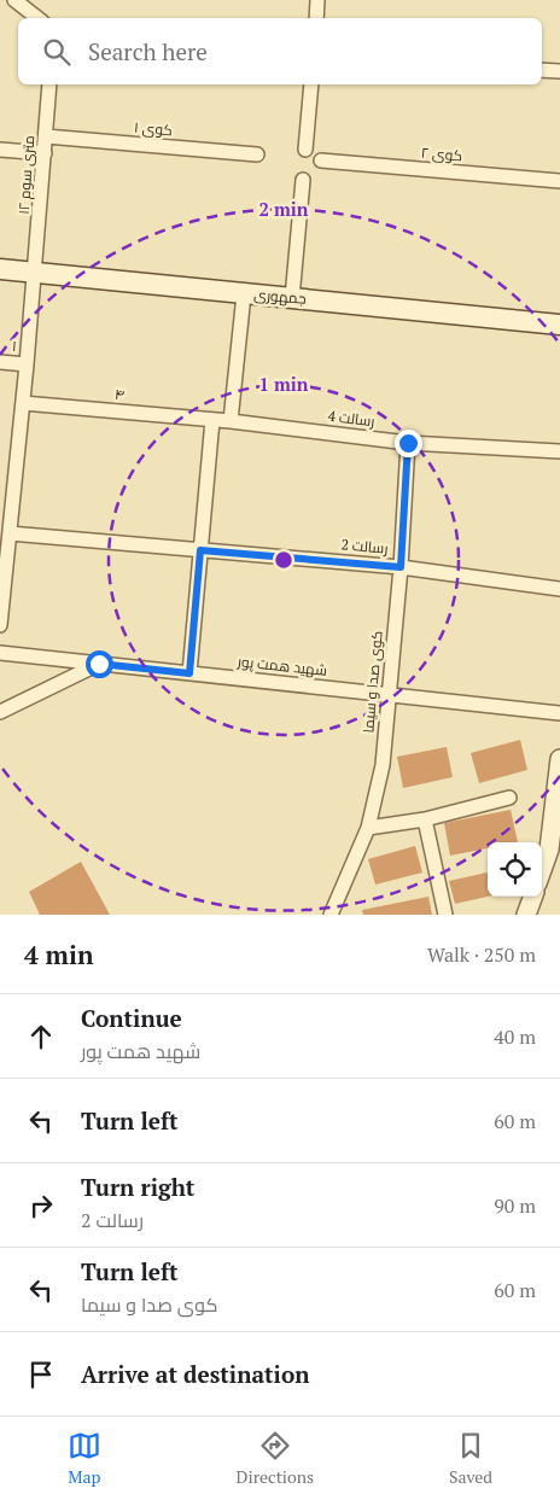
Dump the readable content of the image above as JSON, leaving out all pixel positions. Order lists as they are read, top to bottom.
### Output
{
  "streets": {
    "main road": ["جمهوری"],
    "street": [
      "کوی ۱",
      "کوی ۲",
      "۱۲ متری سوم",
      "۱",
      "۴",
      "رسالت 4",
      "رسالت 2",
      "شهید همت پور",
      "کوی صدا و سیما"
    ]
  },
  "crossings": [
    ["کوی ۱", "۱۲ متری سوم"],
    ["۱۲ متری سوم", "جمهوری"],
    ["۱۲ متری سوم", "۱"],
    ["۱۲ متری سوم", "۴"],
    ["۱۲ متری سوم", "رسالت 2"],
    ["۴", "رسالت 4"],
    ["رسالت 4", "کوی صدا و سیما"],
    ["رسالت 2", "کوی صدا و سیما"],
    ["شهید همت پور", "کوی صدا و سیما"]
  ],
  "page": {
    "search": "Search here",
    "heading": ["4 min", "Walk · 250 m"],
    "list": [
      ["Continue", "شهید همت پور", "40 m"],
      ["Turn left", "60 m"],
      ["Turn right", "رسالت 2", "90 m"],
      ["Turn left", "کوی صدا و سیما", "60 m"],
      "Arrive at destination"
    ],
    "nav": ["Map", "Directions", "Saved"]
  },
  "rings": ["2 min", "1 min"]
}
